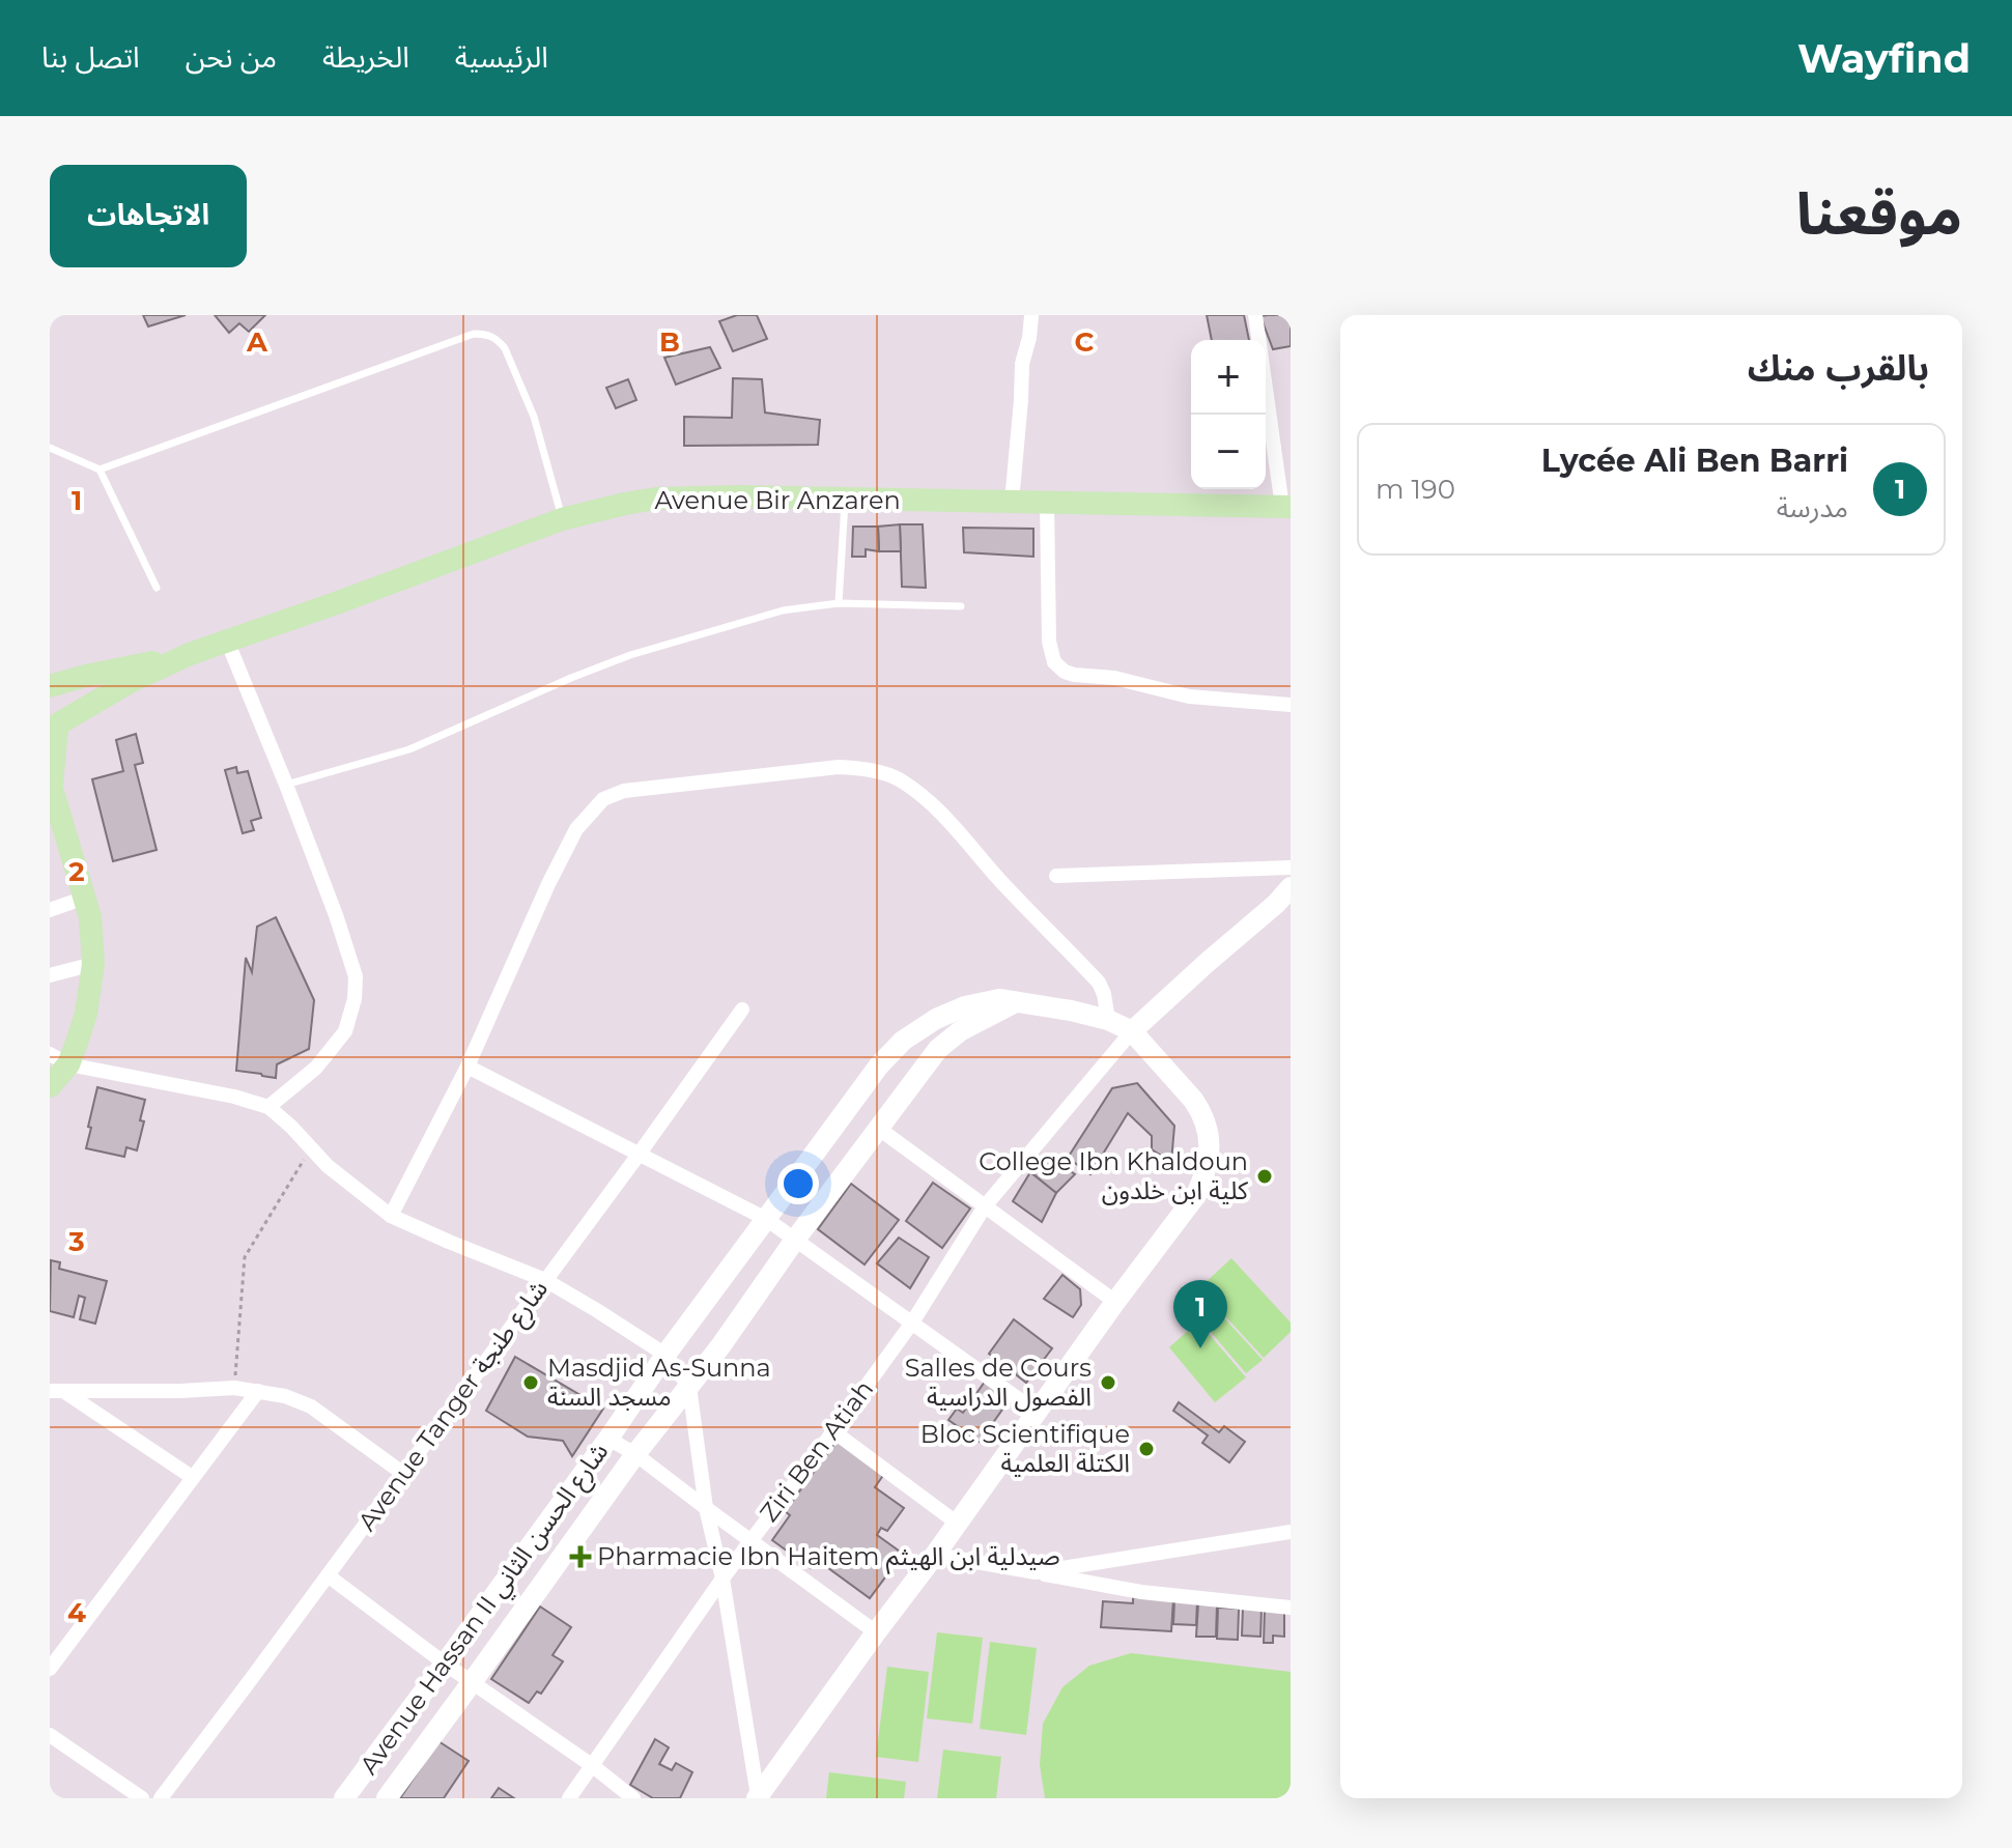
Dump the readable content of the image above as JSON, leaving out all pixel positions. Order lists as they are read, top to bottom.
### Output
{
  "streets": {
    "main road": ["Avenue Bir Anzaren"],
    "street": ["Avenue Tanger شارع طنجة", "Ziri Ben Atiah", "Avenue Hassan II شارع الحسن الثاني"]
  },
  "crossings": [
    ["Ziri Ben Atiah", "Avenue Hassan II شارع الحسن الثاني"]
  ],
  "places": {
    "other": [
      "College Ibn Khaldoun كلية ابن خلدون",
      "Masdjid As-Sunna مسجد السنة",
      "Salles de Cours الفصول الدراسية",
      "Bloc Scientifique الكتلة العلمية"
    ],
    "health": ["Pharmacie Ibn Haitem صيدلية ابن الهيثم"]
  },
  "page": {
    "header": "Wayfind",
    "nav": [
      "الرئيسية",
      "الخريطة",
      "من نحن",
      "اتصل بنا"
    ],
    "title": "موقعنا",
    "buttons": "الاتجاهات",
    "heading": "بالقرب منك",
    "map_buttons": ["+", "−"],
    "list": [
      {
        "mark": "1",
        "name": "Lycée Ali Ben Barri",
        "note": "مدرسة",
        "value": "190 m"
      }
    ],
    "pins": "1"
  },
  "grid": {
    "columns": ["A", "B", "C"],
    "rows": [
      "1",
      "2",
      "3",
      "4"
    ]
  }
}
